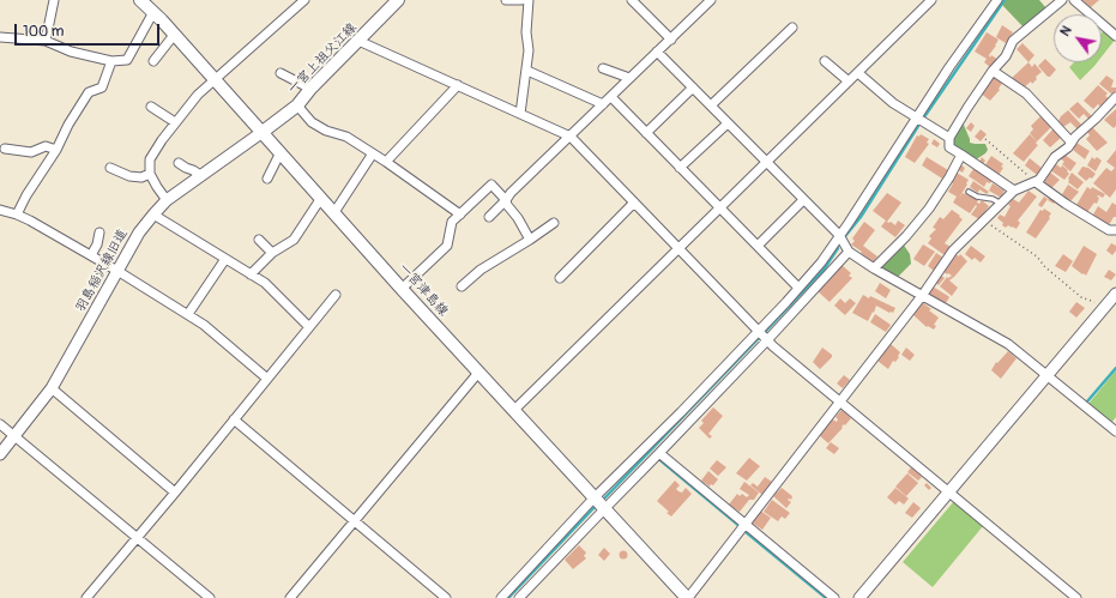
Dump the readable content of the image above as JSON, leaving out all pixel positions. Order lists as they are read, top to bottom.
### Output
{
  "streets": {
    "main road": ["一宮上祖父江線", "一宮津島線"],
    "street": ["羽島稲沢線旧道"]
  },
  "crossings": [
    ["一宮上祖父江線", "羽島稲沢線旧道"],
    ["一宮上祖父江線", "一宮津島線"],
    ["羽島稲沢線旧道", "一宮津島線"]
  ],
  "scale_bar": "100 m",
  "north": "top left"
}
